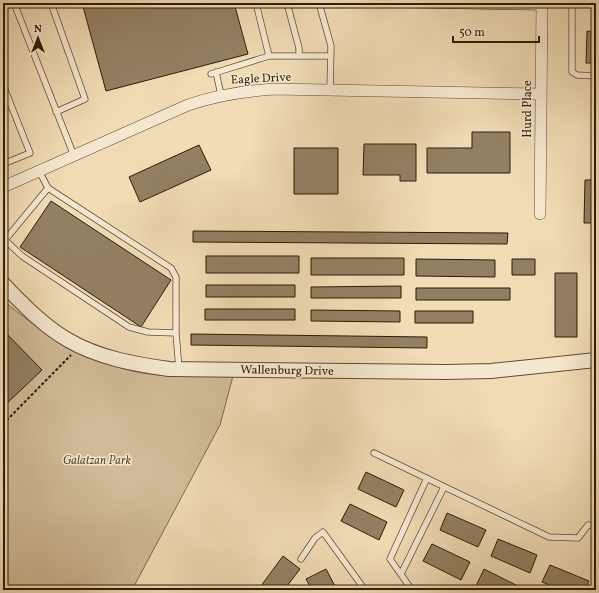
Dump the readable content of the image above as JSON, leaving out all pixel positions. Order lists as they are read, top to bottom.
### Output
{
  "streets": {
    "street": ["Eagle Drive", "Hurd Place", "Wallenburg Drive"]
  },
  "crossings": [
    ["Eagle Drive", "Hurd Place"]
  ],
  "parks": ["Galatzan Park"],
  "scale_bar": "50 m",
  "north": "top"
}
